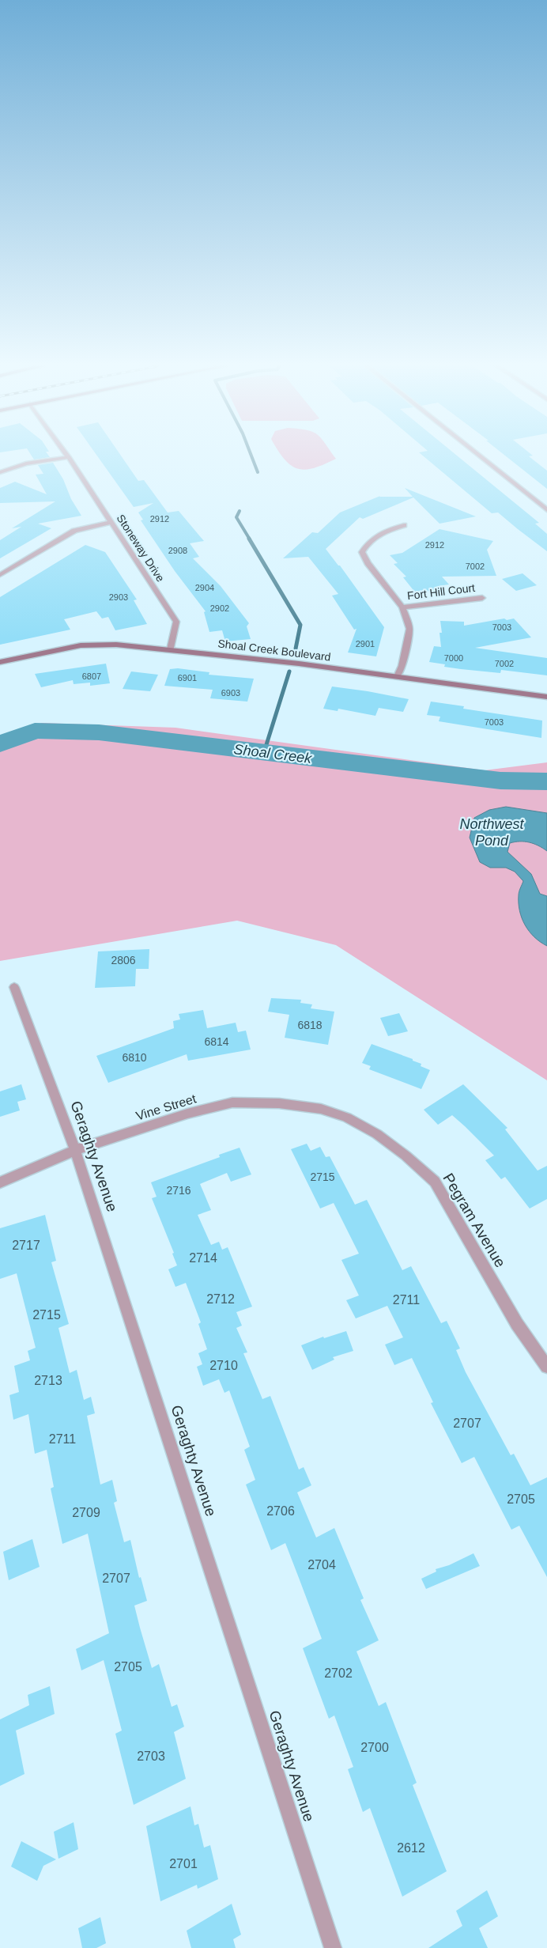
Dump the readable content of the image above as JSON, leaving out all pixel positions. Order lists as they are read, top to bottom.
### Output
{
  "streets": {
    "street": [
      "Stoneway Drive",
      "Fort Hill Court",
      "Shoal Creek Boulevard",
      "Vine Street",
      "Geraghty Avenue",
      "Pegram Avenue"
    ]
  },
  "crossings": [
    ["Stoneway Drive", "Shoal Creek Boulevard"],
    ["Vine Street", "Geraghty Avenue"],
    ["Vine Street", "Pegram Avenue"]
  ],
  "water": ["Shoal Creek", "Northwest Pond"],
  "house_numbers": [
    "2912",
    "2912",
    "2908",
    "7002",
    "2904",
    "2903",
    "2902",
    "7003",
    "2901",
    "7000",
    "7002",
    "6807",
    "6901",
    "6903",
    "7003",
    "2806",
    "6818",
    "6814",
    "6810",
    "2715",
    "2716",
    "2717",
    "2714",
    "2712",
    "2711",
    "2715",
    "2710",
    "2713",
    "2707",
    "2711",
    "2705",
    "2706",
    "2709",
    "2704",
    "2707",
    "2705",
    "2702",
    "2700",
    "2703",
    "2612",
    "2701"
  ]
}
